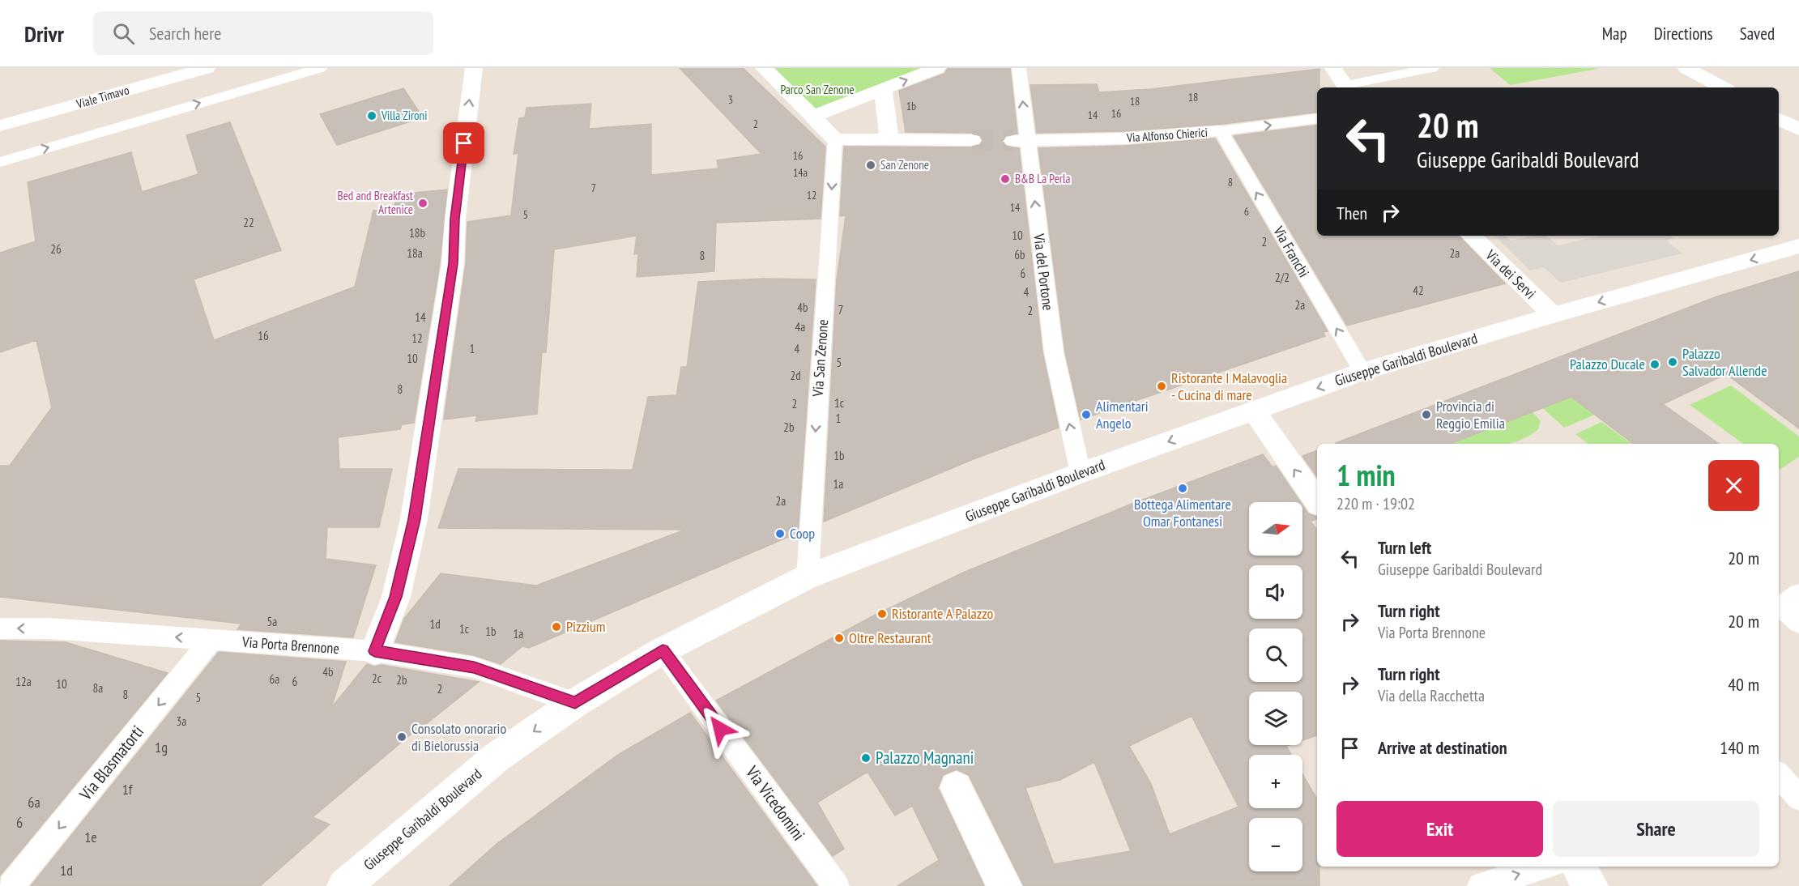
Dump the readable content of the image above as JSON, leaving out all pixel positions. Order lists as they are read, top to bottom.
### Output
{
  "streets": {
    "street": [
      "Viale Timavo",
      "Via Alfonso Chierici",
      "Via dei Servi",
      "Giuseppe Garibaldi Boulevard"
    ],
    "lane": [
      "Via Franchi",
      "Via del Portone",
      "Via San Zenone",
      "Via Porta Brennone",
      "Via Blasmatorti",
      "Via Vicedomini"
    ]
  },
  "crossings": [
    ["Via Alfonso Chierici", "Via Franchi"],
    ["Via Alfonso Chierici", "Via del Portone"],
    ["Via Franchi", "Giuseppe Garibaldi Boulevard"],
    ["Via del Portone", "Giuseppe Garibaldi Boulevard"],
    ["Via dei Servi", "Giuseppe Garibaldi Boulevard"],
    ["Via San Zenone", "Giuseppe Garibaldi Boulevard"],
    ["Giuseppe Garibaldi Boulevard", "Via Porta Brennone"],
    ["Giuseppe Garibaldi Boulevard", "Via Vicedomini"],
    ["Via Porta Brennone", "Via Blasmatorti"]
  ],
  "one_way": [
    "Via Franchi",
    "Via del Portone",
    "Via San Zenone",
    "Giuseppe Garibaldi Boulevard",
    "Via Porta Brennone",
    "Via Blasmatorti"
  ],
  "parks": ["Parco San Zenone"],
  "places": [
    "Villa Zironi",
    "San Zenone",
    "B&B La Perla",
    "Bed and Breakfast Artenice",
    "Palazzo Salvador Allende",
    "Palazzo Ducale",
    "Ristorante I Malavoglia - Cucina di mare",
    "Alimentari Angelo",
    "Provincia di Reggio Emilia",
    "Bottega Alimentare Omar Fontanesi",
    "Coop",
    "Ristorante A Palazzo",
    "Pizzium",
    "Oltre Restaurant",
    "Consolato onorario di Bielorussia",
    "Palazzo Magnani"
  ],
  "house_numbers": [
    "18",
    "3",
    "18",
    "1b",
    "16",
    "14",
    "2",
    "16",
    "14a",
    "8",
    "7",
    "12",
    "14",
    "6",
    "5",
    "22",
    "18b",
    "10",
    "2",
    "26",
    "18a",
    "2a",
    "6b",
    "8",
    "6",
    "2/2",
    "42",
    "4",
    "2a",
    "4b",
    "7",
    "2",
    "14",
    "4a",
    "16",
    "12",
    "1",
    "4",
    "10",
    "5",
    "2d",
    "8",
    "1c",
    "2",
    "1",
    "2b",
    "1b",
    "1a",
    "2a",
    "5a",
    "1d",
    "1c",
    "1b",
    "1a",
    "4b",
    "2c",
    "6a",
    "2b",
    "12a",
    "6",
    "10",
    "8a",
    "2",
    "8",
    "5",
    "3a",
    "1g",
    "1f",
    "6a",
    "6",
    "1e",
    "1d"
  ],
  "north": "right",
  "page": {
    "header": "Drivr",
    "search": "Search here",
    "nav": ["Map", "Directions", "Saved"],
    "turn": ["20 m", "Giuseppe Garibaldi Boulevard"],
    "then": "Then",
    "heading": ["1 min", "220 m · 19:02"],
    "map_buttons": ["+", "−"],
    "list": [
      {
        "name": "Turn left",
        "note": "Giuseppe Garibaldi Boulevard",
        "value": "20 m"
      },
      {
        "name": "Turn right",
        "note": "Via Porta Brennone",
        "value": "20 m"
      },
      {
        "name": "Turn right",
        "note": "Via della Racchetta",
        "value": "40 m"
      },
      {
        "name": "Arrive at destination",
        "value": "140 m"
      }
    ],
    "buttons": ["Exit", "Share"]
  }
}
